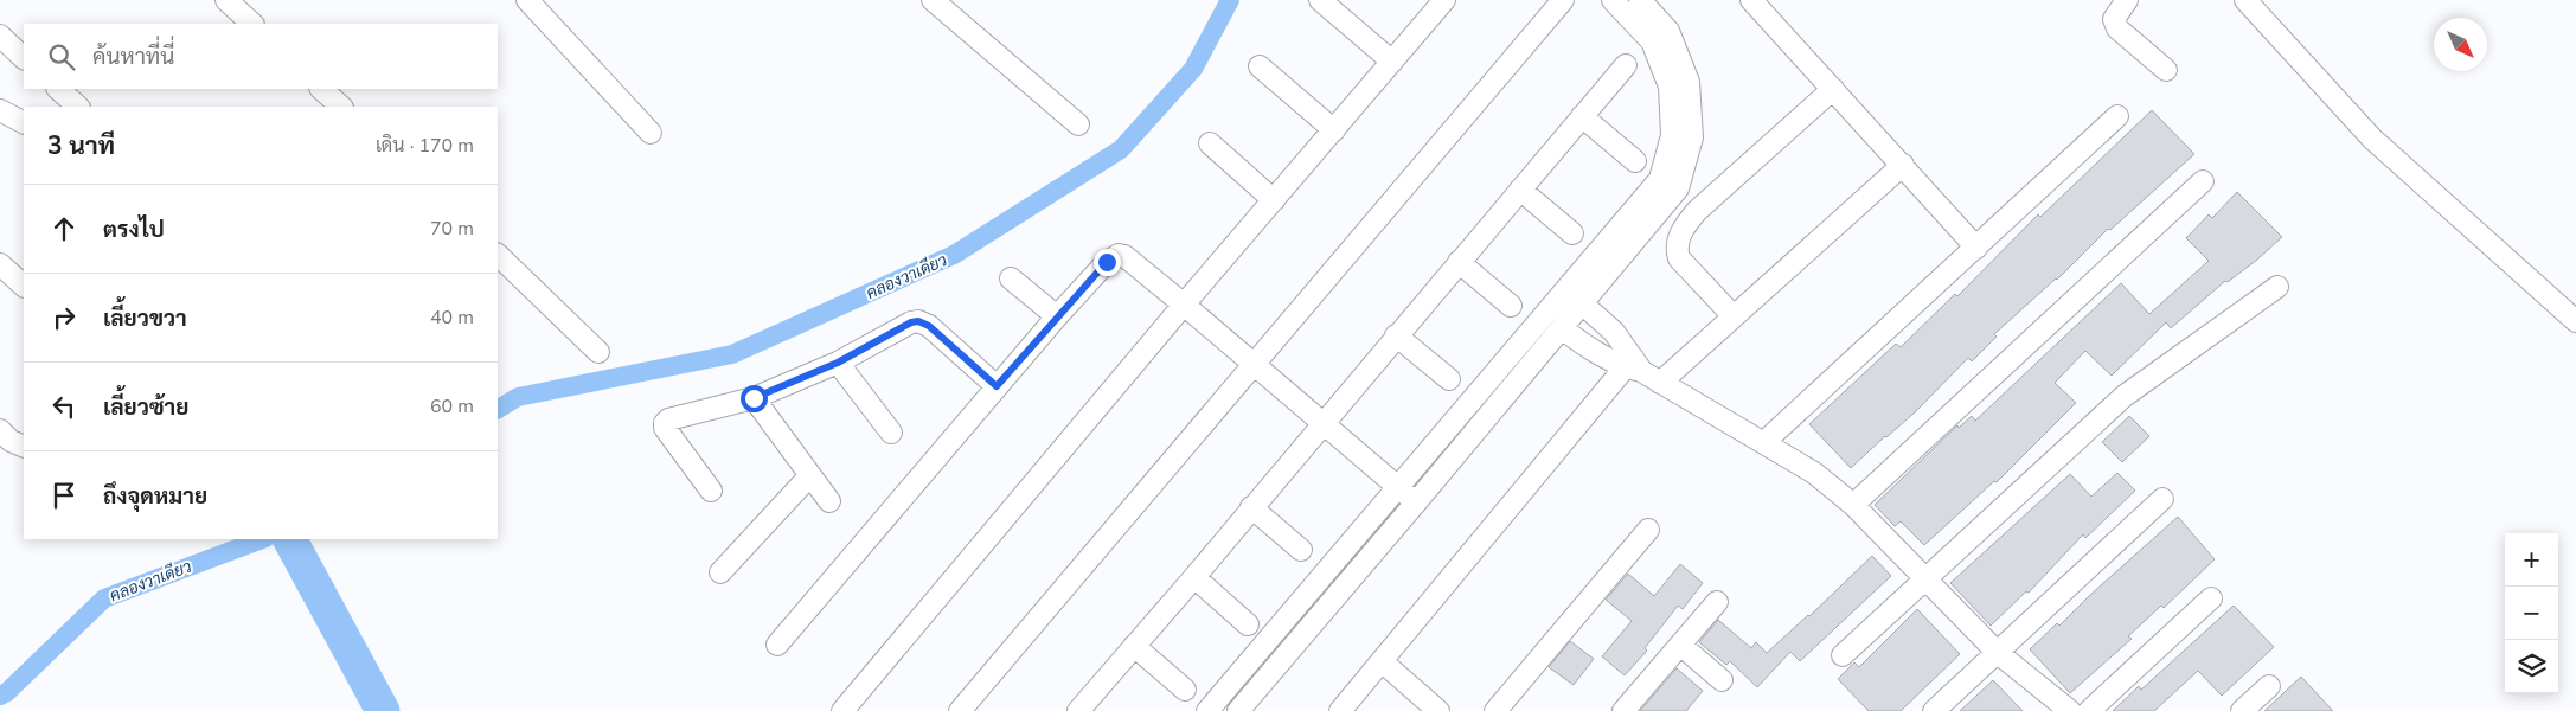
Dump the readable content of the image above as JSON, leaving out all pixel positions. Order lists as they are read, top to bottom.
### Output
{
  "water": ["คลองวาเดียว"],
  "north": "bottom right",
  "page": {
    "search": "ค้นหาที่นี่",
    "heading": ["3 นาที", "เดิน · 170 m"],
    "list": [
      ["ตรงไป", "70 m"],
      ["เลี้ยวขวา", "40 m"],
      ["เลี้ยวซ้าย", "60 m"],
      "ถึงจุดหมาย"
    ],
    "map_buttons": ["+", "−"]
  }
}
